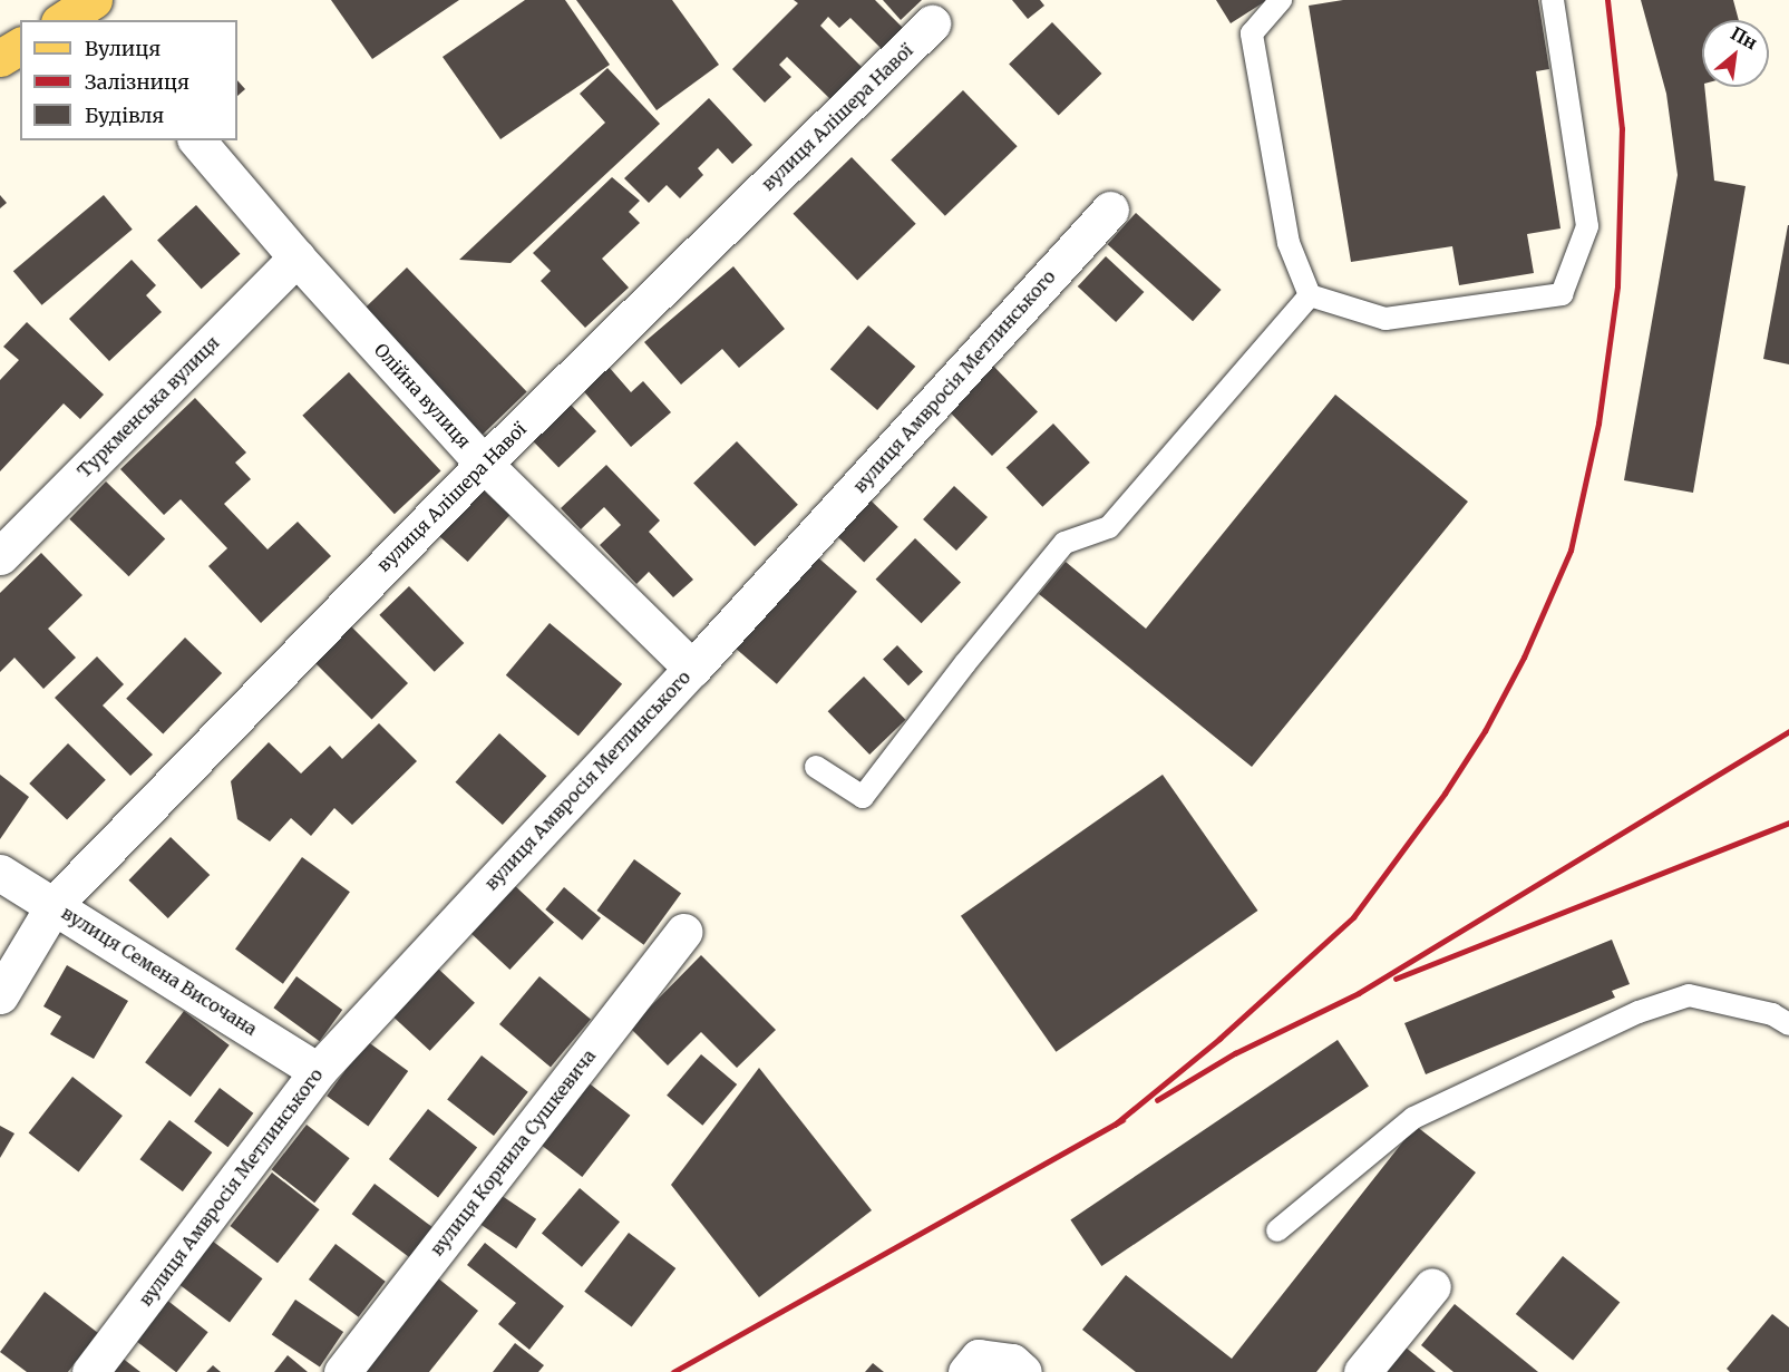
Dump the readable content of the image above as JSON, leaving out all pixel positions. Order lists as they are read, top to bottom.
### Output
{
  "streets": {
    "street": [
      "вулиця Алішера Навої",
      "вулиця Амвросія Метлинського",
      "Олійна вулиця",
      "Туркменська вулиця",
      "вулиця Семена Височана",
      "вулиця Корнила Сушкевича"
    ]
  },
  "crossings": [
    ["вулиця Алішера Навої", "Олійна вулиця"],
    ["вулиця Алішера Навої", "вулиця Семена Височана"],
    ["вулиця Амвросія Метлинського", "Олійна вулиця"],
    ["вулиця Амвросія Метлинського", "вулиця Семена Височана"],
    ["Олійна вулиця", "Туркменська вулиця"]
  ],
  "legend": ["Вулиця", "Залізниця", "Будівля"],
  "north": "top right"
}
